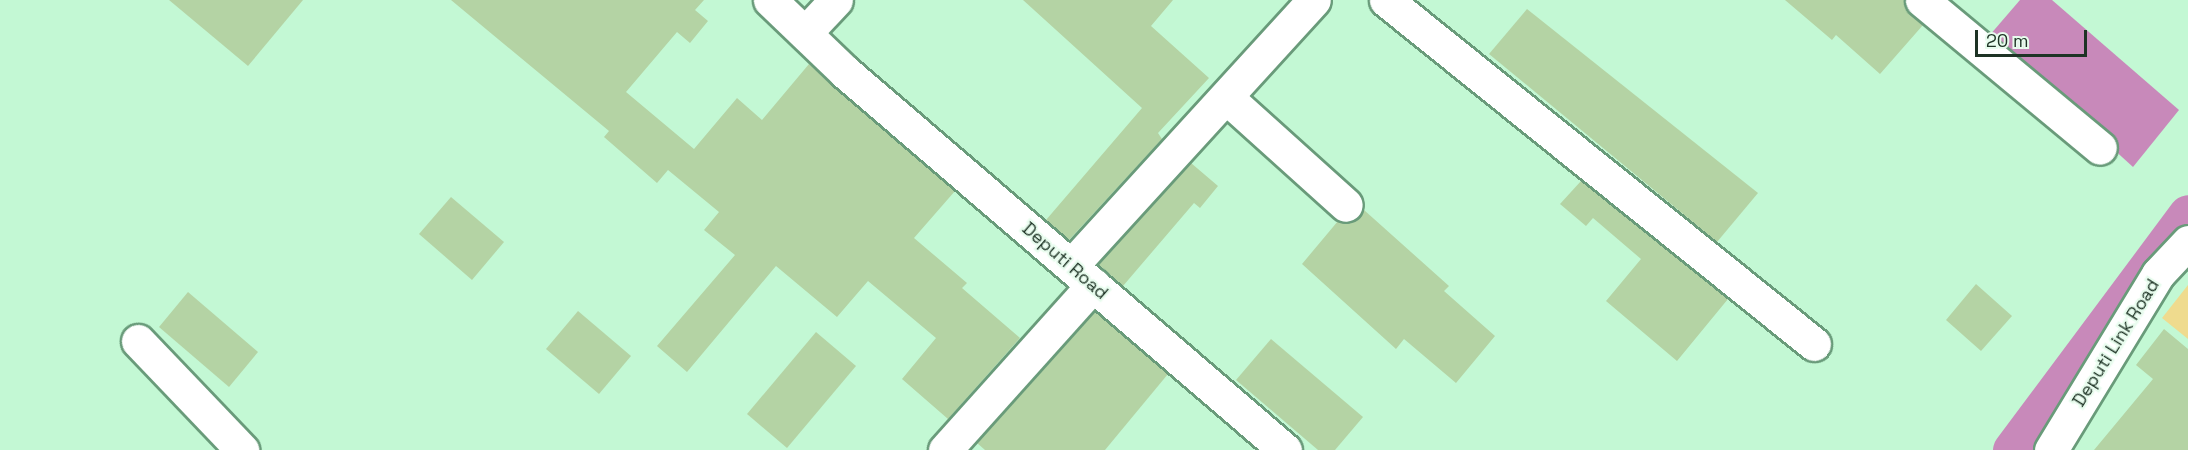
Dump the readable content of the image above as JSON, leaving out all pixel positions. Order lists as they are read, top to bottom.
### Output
{
  "streets": {
    "street": ["Deputi Road", "Deputi Link Road"]
  },
  "scale_bar": "20 m"
}
